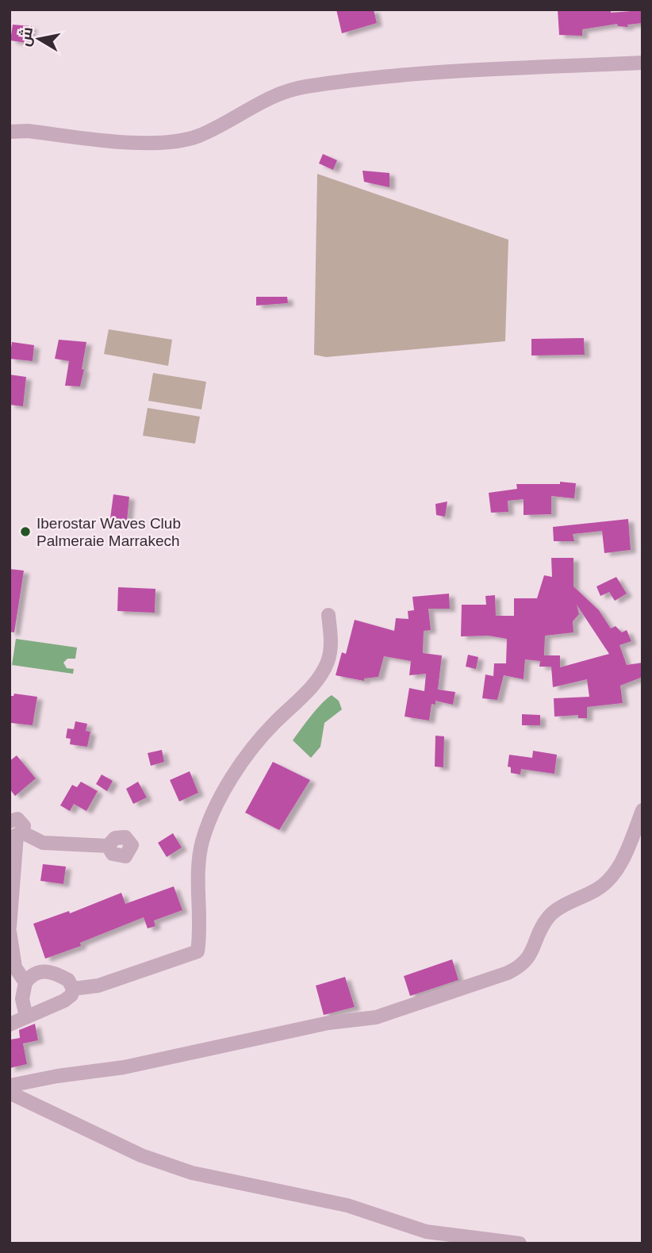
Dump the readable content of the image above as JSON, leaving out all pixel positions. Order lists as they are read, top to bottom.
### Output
{
  "places": ["Iberostar Waves Club Palmeraie Marrakech"],
  "north": "left"
}
